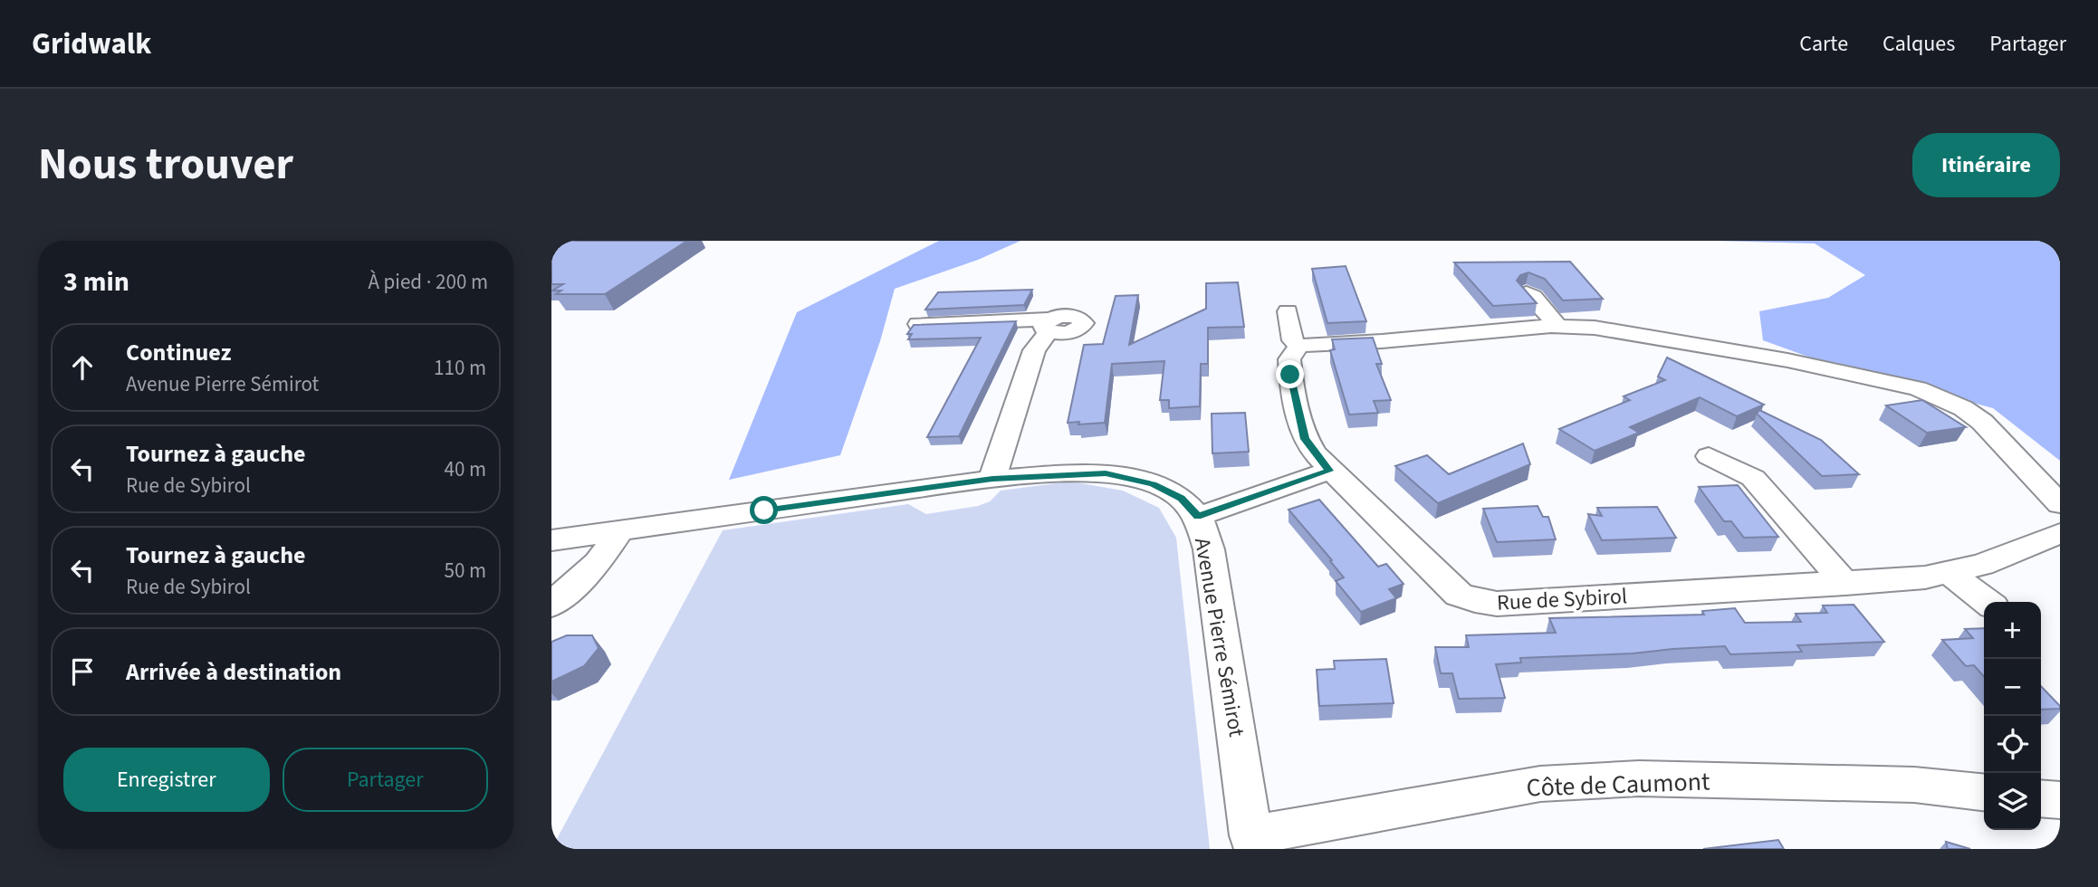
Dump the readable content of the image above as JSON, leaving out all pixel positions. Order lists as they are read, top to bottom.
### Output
{
  "streets": {
    "street": ["Rue de Sybirol", "Avenue Pierre Sémirot", "Côte de Caumont"]
  },
  "crossings": [
    ["Avenue Pierre Sémirot", "Côte de Caumont"]
  ],
  "page": {
    "header": "Gridwalk",
    "nav": ["Carte", "Calques", "Partager"],
    "title": "Nous trouver",
    "buttons": [
      "Itinéraire",
      ["Enregistrer", "Partager"]
    ],
    "heading": ["3 min", "À pied · 200 m"],
    "list": [
      ["Continuez", "Avenue Pierre Sémirot", "110 m"],
      ["Tournez à gauche", "Rue de Sybirol", "40 m"],
      ["Tournez à gauche", "Rue de Sybirol", "50 m"],
      "Arrivée à destination"
    ],
    "map_buttons": ["+", "−"]
  }
}
